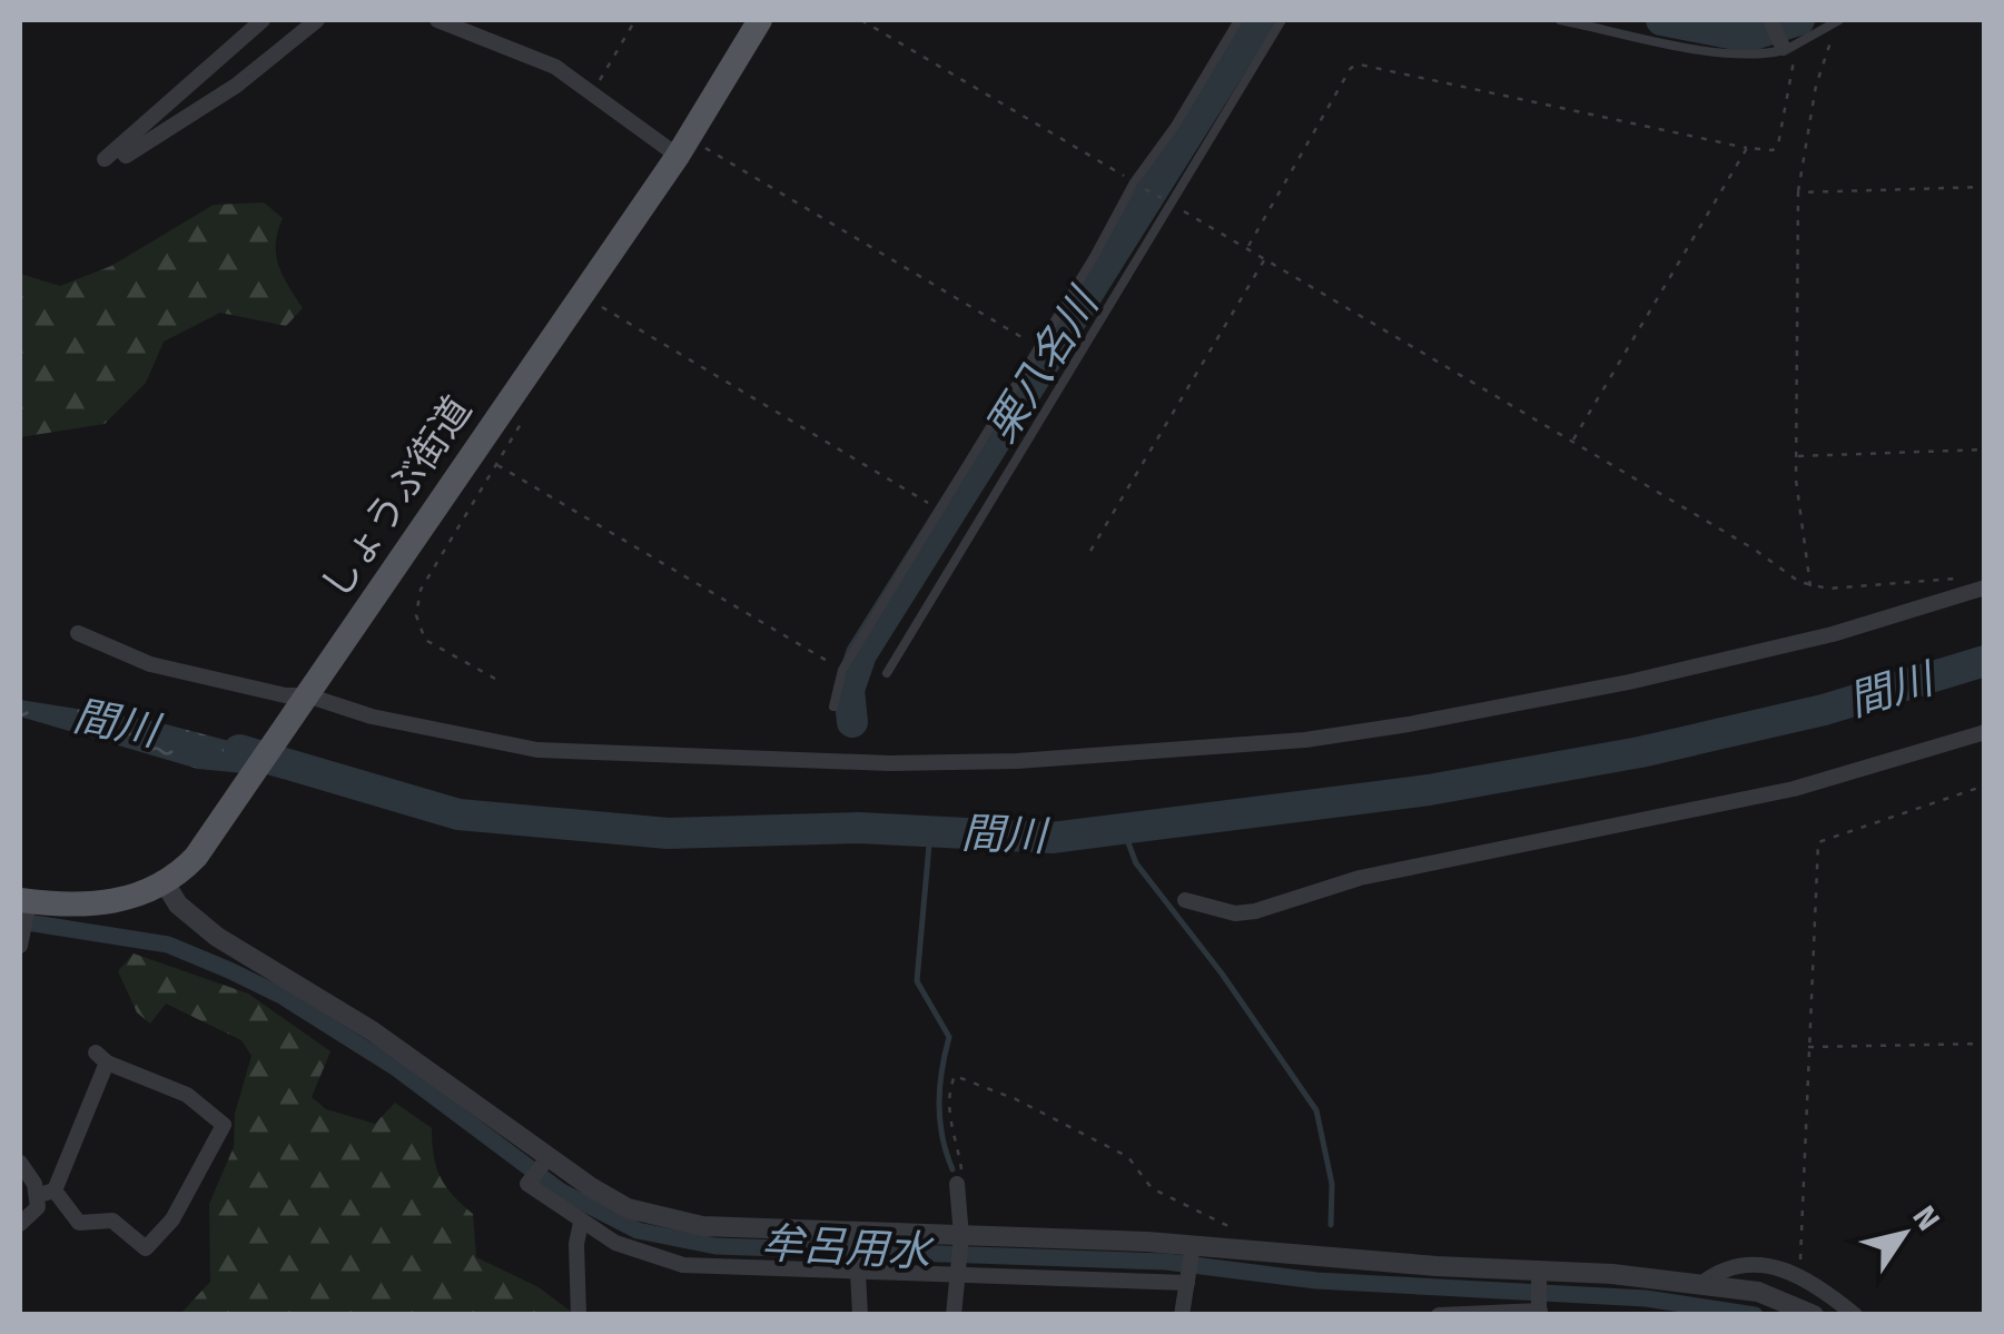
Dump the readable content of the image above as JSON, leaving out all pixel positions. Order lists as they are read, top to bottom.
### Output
{
  "streets": {
    "main road": ["しょうぶ街道"]
  },
  "water": ["栗八名川", "間川", "牟呂用水"],
  "north": "top right"
}
